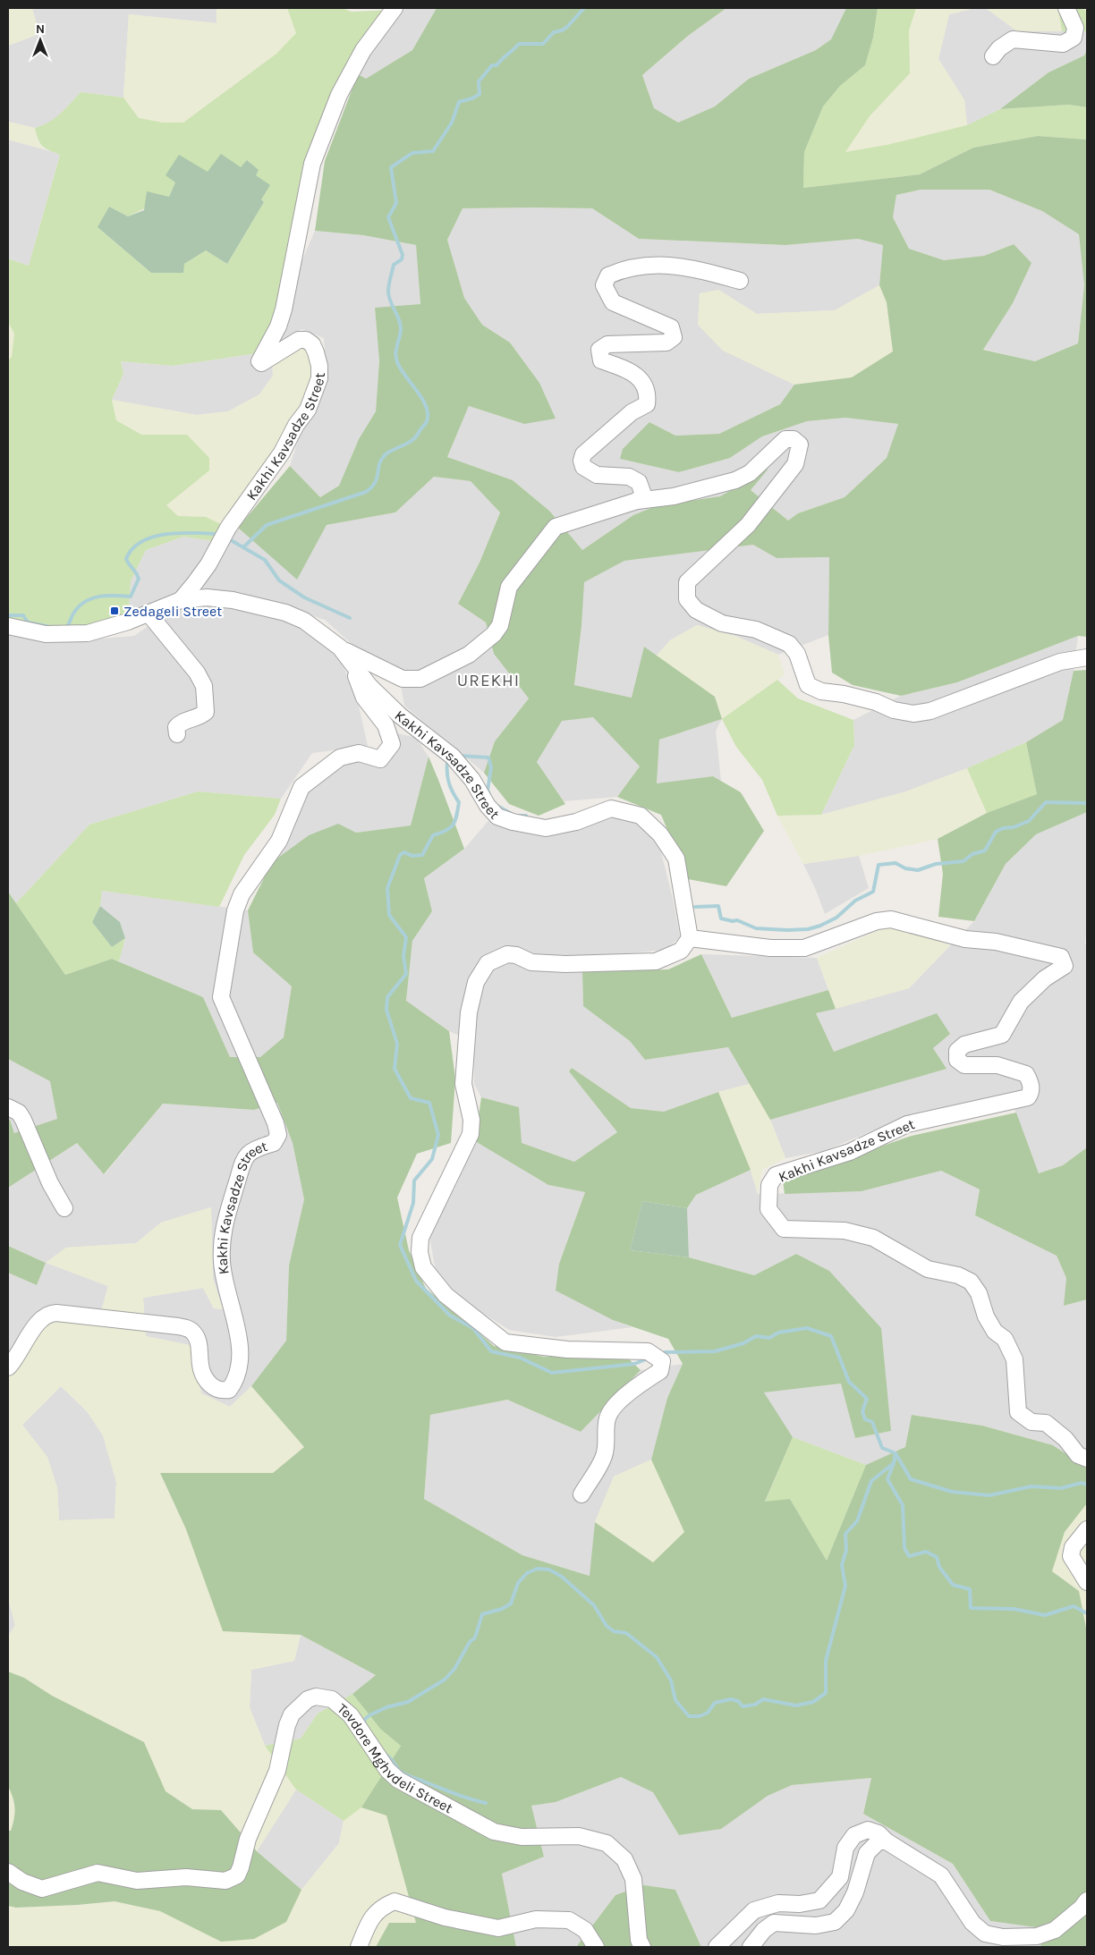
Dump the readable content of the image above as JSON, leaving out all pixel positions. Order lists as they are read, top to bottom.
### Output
{
  "streets": {
    "street": ["Kakhi Kavsadze Street", "Tevdore Mghvdeli Street"]
  },
  "districts": ["UREKHI"],
  "places": {
    "transit": ["Zedageli Street"]
  },
  "north": "top"
}
